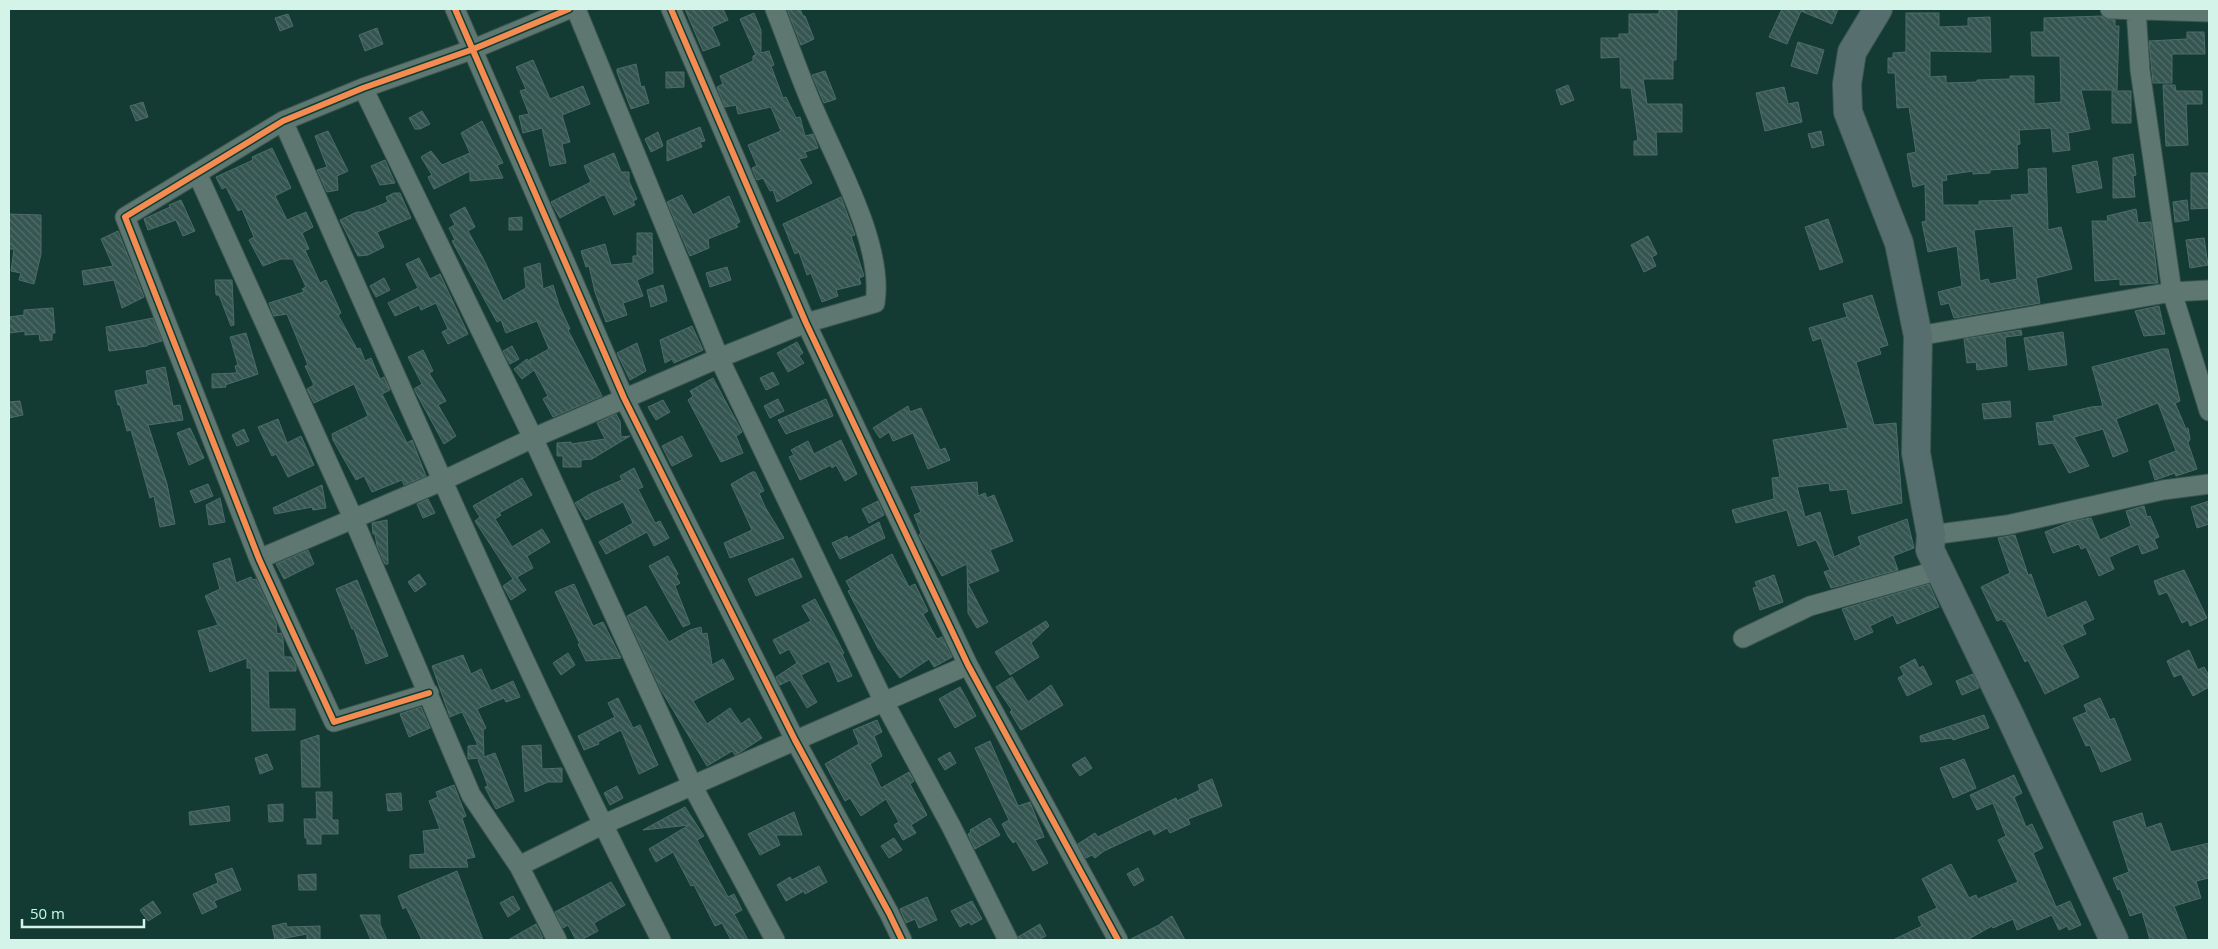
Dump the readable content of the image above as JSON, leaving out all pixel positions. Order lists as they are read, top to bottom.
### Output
{
  "scale_bar": "50 m"
}
